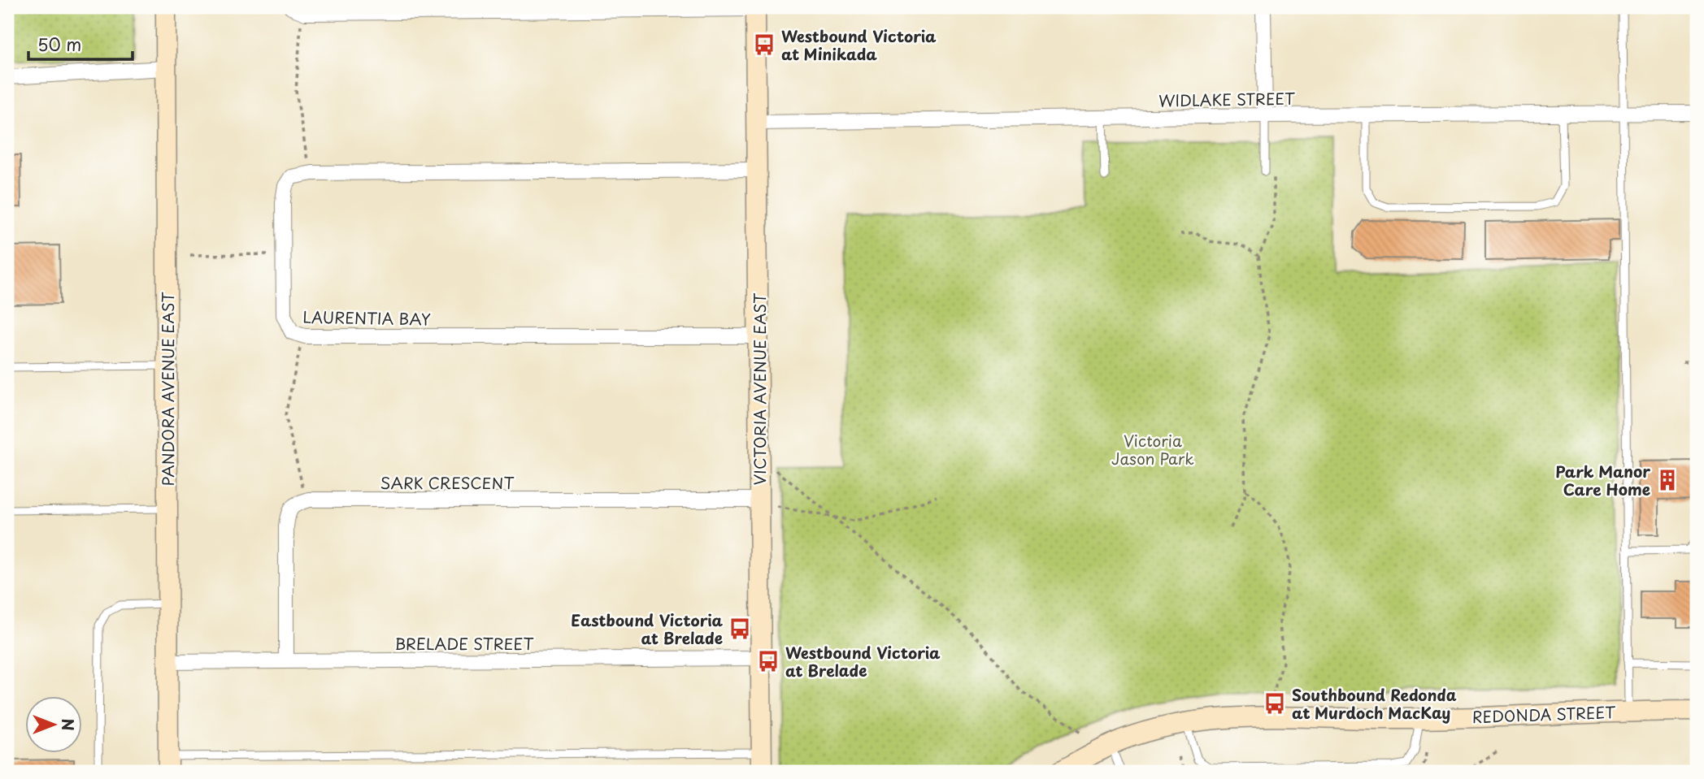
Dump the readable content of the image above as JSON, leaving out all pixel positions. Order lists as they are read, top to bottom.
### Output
{
  "streets": {
    "street": [
      "WIDLAKE STREET",
      "LAURENTIA BAY",
      "PANDORA AVENUE EAST",
      "VICTORIA AVENUE EAST",
      "SARK CRESCENT",
      "BRELADE STREET",
      "REDONDA STREET"
    ]
  },
  "crossings": [
    ["WIDLAKE STREET", "VICTORIA AVENUE EAST"],
    ["LAURENTIA BAY", "VICTORIA AVENUE EAST"],
    ["PANDORA AVENUE EAST", "BRELADE STREET"],
    ["VICTORIA AVENUE EAST", "SARK CRESCENT"],
    ["VICTORIA AVENUE EAST", "BRELADE STREET"]
  ],
  "parks": ["Victoria Jason Park"],
  "places": {
    "bus stop": [
      "Westbound Victoria at Minikada",
      "Eastbound Victoria at Brelade",
      "Westbound Victoria at Brelade",
      "Southbound Redonda at Murdoch MacKay"
    ],
    "building": ["Park Manor Care Home"]
  },
  "scale_bar": "50 m",
  "north": "right"
}
